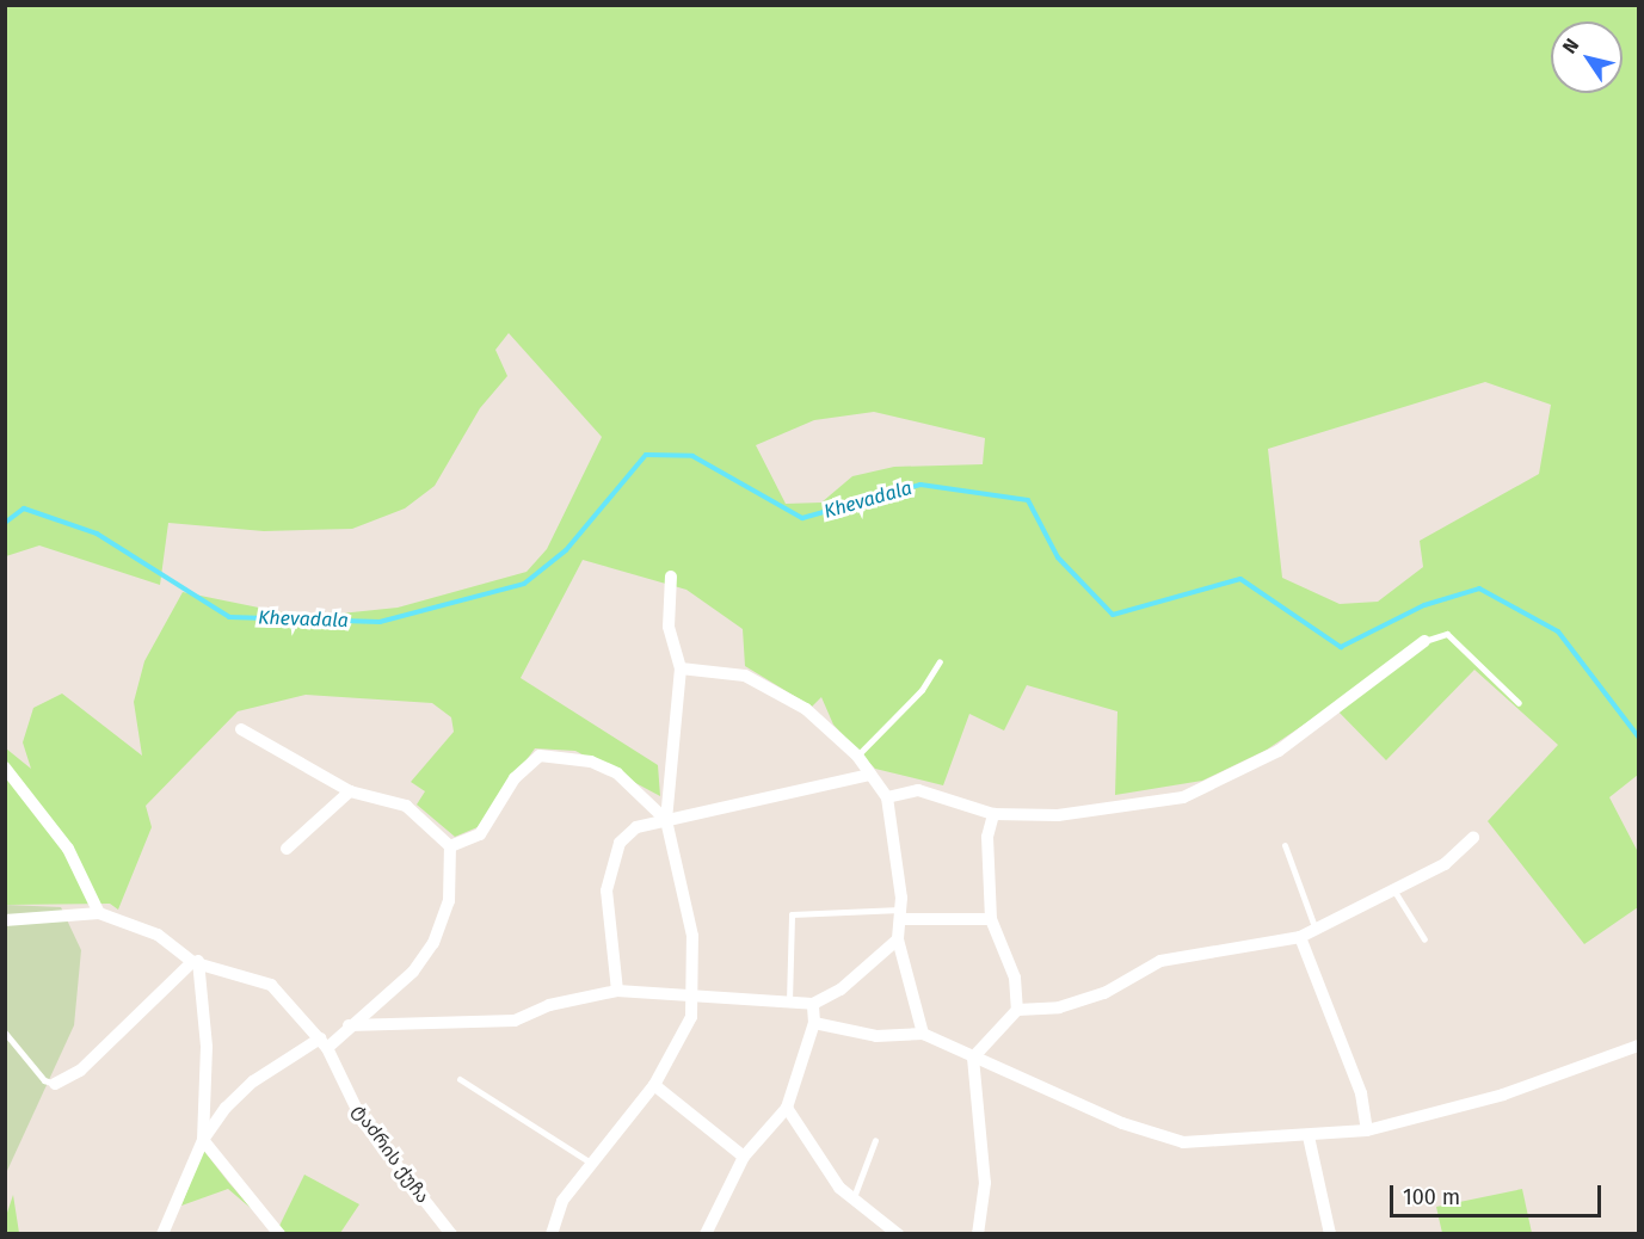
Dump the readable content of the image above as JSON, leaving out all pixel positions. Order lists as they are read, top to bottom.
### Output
{
  "streets": {
    "street": ["ტაძრის ქუჩა"]
  },
  "water": ["Khevadala"],
  "scale_bar": "100 m",
  "north": "top left"
}
